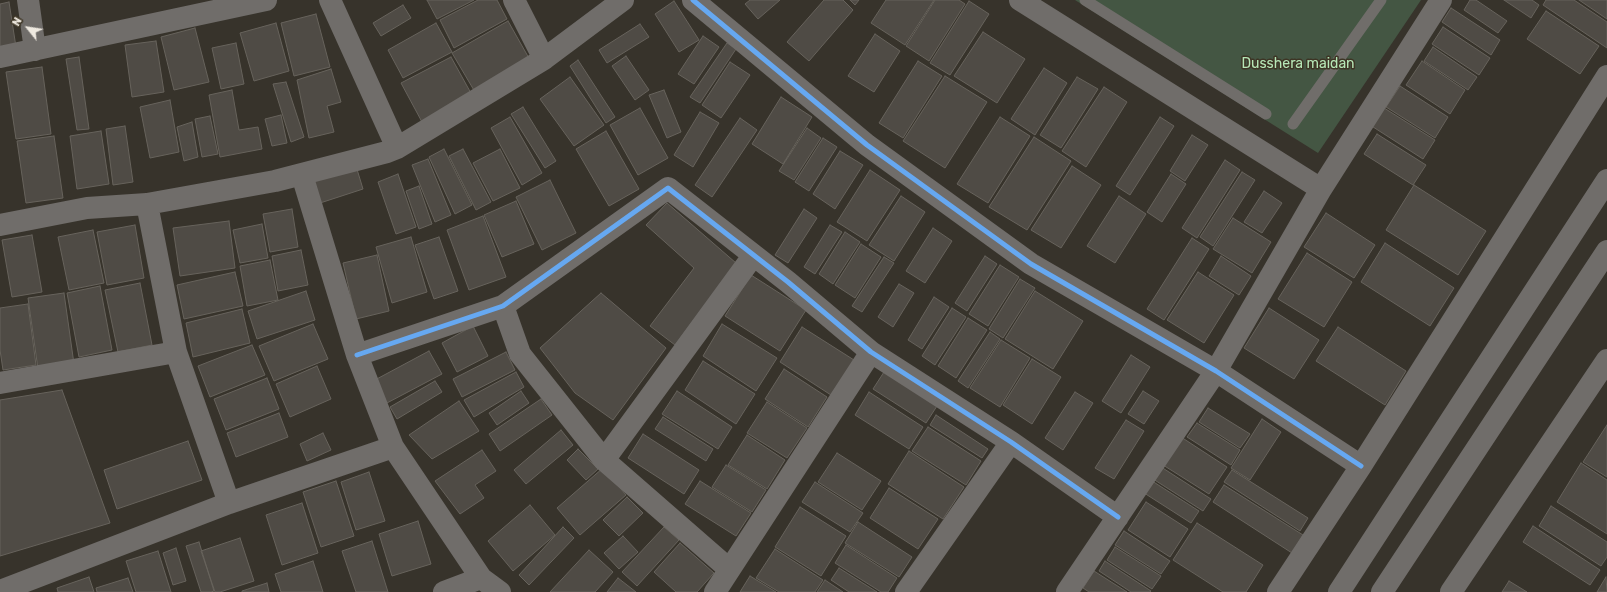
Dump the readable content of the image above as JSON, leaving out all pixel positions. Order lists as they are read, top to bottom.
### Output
{
  "parks": ["Dusshera maidan"],
  "north": "top left"
}
